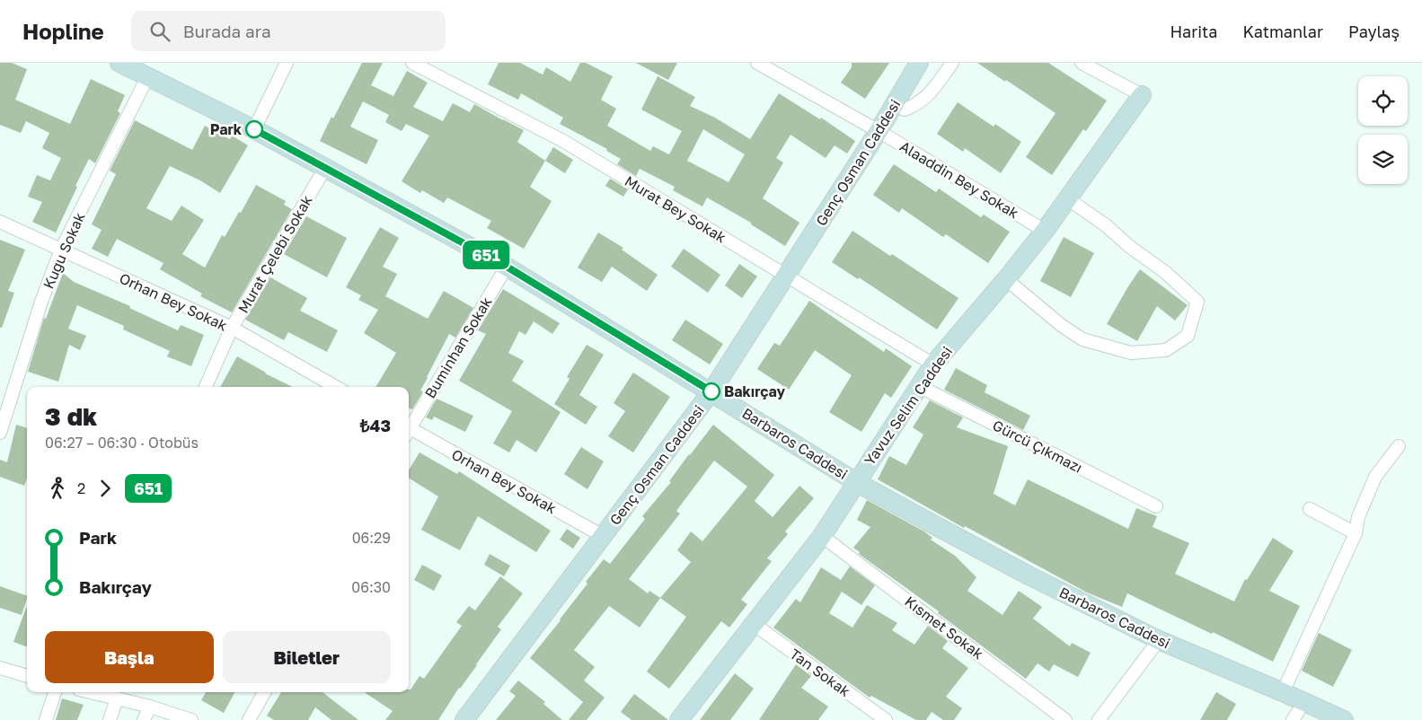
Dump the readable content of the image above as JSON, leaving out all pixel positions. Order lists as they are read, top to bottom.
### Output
{
  "streets": {
    "street": [
      "Genç Osman Caddesi",
      "Alaaddin Bey Sokak",
      "Murat Bey Sokak",
      "Kuğu Sokak",
      "Murat Çelebi Sokak",
      "Orhan Bey Sokak",
      "Buminhan Sokak",
      "Yavuz Selim Caddesi",
      "Barbaros Caddesi",
      "Gürcü Çıkmazı",
      "Kısmet Sokak",
      "Tan Sokak"
    ]
  },
  "crossings": [
    ["Genç Osman Caddesi", "Alaaddin Bey Sokak"],
    ["Genç Osman Caddesi", "Murat Bey Sokak"],
    ["Genç Osman Caddesi", "Orhan Bey Sokak"],
    ["Genç Osman Caddesi", "Barbaros Caddesi"],
    ["Alaaddin Bey Sokak", "Yavuz Selim Caddesi"],
    ["Murat Bey Sokak", "Yavuz Selim Caddesi"],
    ["Kuğu Sokak", "Orhan Bey Sokak"],
    ["Kuğu Sokak", "Barbaros Caddesi"],
    ["Murat Çelebi Sokak", "Orhan Bey Sokak"],
    ["Murat Çelebi Sokak", "Barbaros Caddesi"],
    ["Buminhan Sokak", "Barbaros Caddesi"],
    ["Yavuz Selim Caddesi", "Barbaros Caddesi"],
    ["Yavuz Selim Caddesi", "Gürcü Çıkmazı"],
    ["Yavuz Selim Caddesi", "Kısmet Sokak"],
    ["Yavuz Selim Caddesi", "Tan Sokak"]
  ],
  "places": ["Park", "Bakırçay"],
  "lines": ["bus line 651"],
  "page": {
    "header": "Hopline",
    "search": "Burada ara",
    "nav": ["Harita", "Katmanlar", "Paylaş"],
    "on_map": "651",
    "heading": ["3 dk", "06:27 – 06:30 · Otobüs", "₺43"],
    "legs": ["2", "651"],
    "list": [
      {
        "name": "Park",
        "value": "06:29"
      },
      {
        "name": "Bakırçay",
        "value": "06:30"
      }
    ],
    "buttons": ["Başla", "Biletler"]
  }
}
